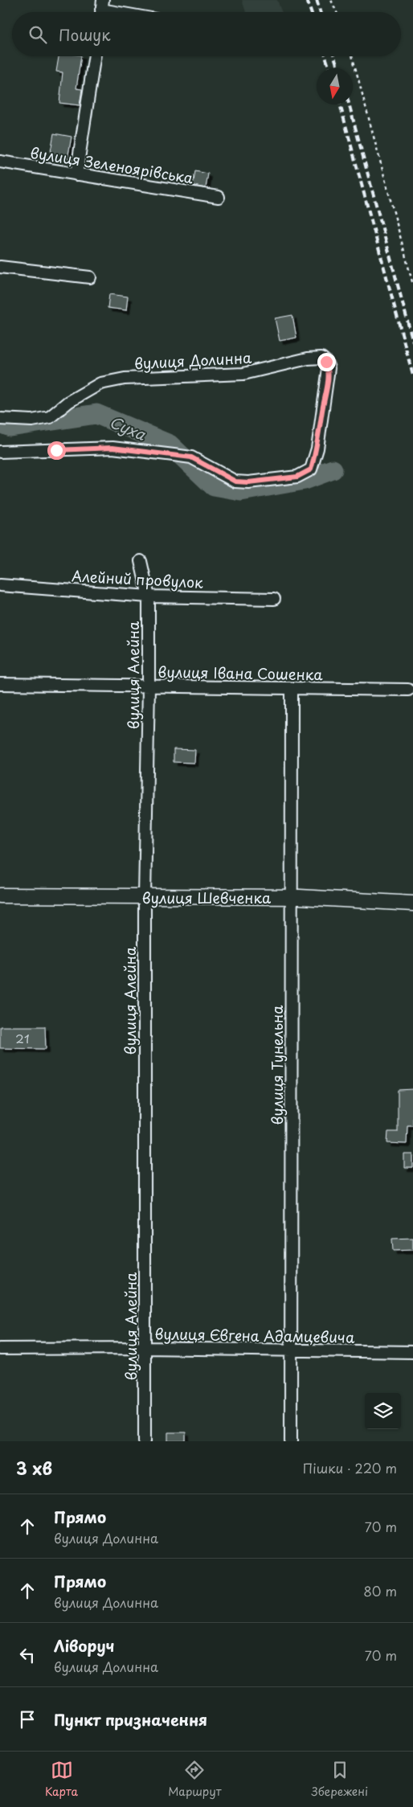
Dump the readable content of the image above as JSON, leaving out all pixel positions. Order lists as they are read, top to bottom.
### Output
{
  "streets": {
    "street": [
      "вулиця Зеленоярівська",
      "вулиця Долинна",
      "Алейний провулок",
      "вулиця Івана Сошенка",
      "вулиця Алейна",
      "вулиця Шевченка",
      "вулиця Тунельна",
      "вулиця Євгена Адамцевича"
    ]
  },
  "crossings": [
    ["Алейний провулок", "вулиця Алейна"],
    ["вулиця Івана Сошенка", "вулиця Алейна"],
    ["вулиця Івана Сошенка", "вулиця Тунельна"],
    ["вулиця Алейна", "вулиця Шевченка"],
    ["вулиця Алейна", "вулиця Євгена Адамцевича"],
    ["вулиця Шевченка", "вулиця Тунельна"],
    ["вулиця Тунельна", "вулиця Євгена Адамцевича"]
  ],
  "water": ["Суха"],
  "house_numbers": ["21"],
  "north": "bottom",
  "page": {
    "search": "Пошук",
    "heading": ["3 хв", "Пішки · 220 m"],
    "list": [
      ["Прямо", "вулиця Долинна", "70 m"],
      ["Прямо", "вулиця Долинна", "80 m"],
      ["Ліворуч", "вулиця Долинна", "70 m"],
      "Пункт призначення"
    ],
    "nav": ["Карта", "Маршрут", "Збережені"]
  }
}
